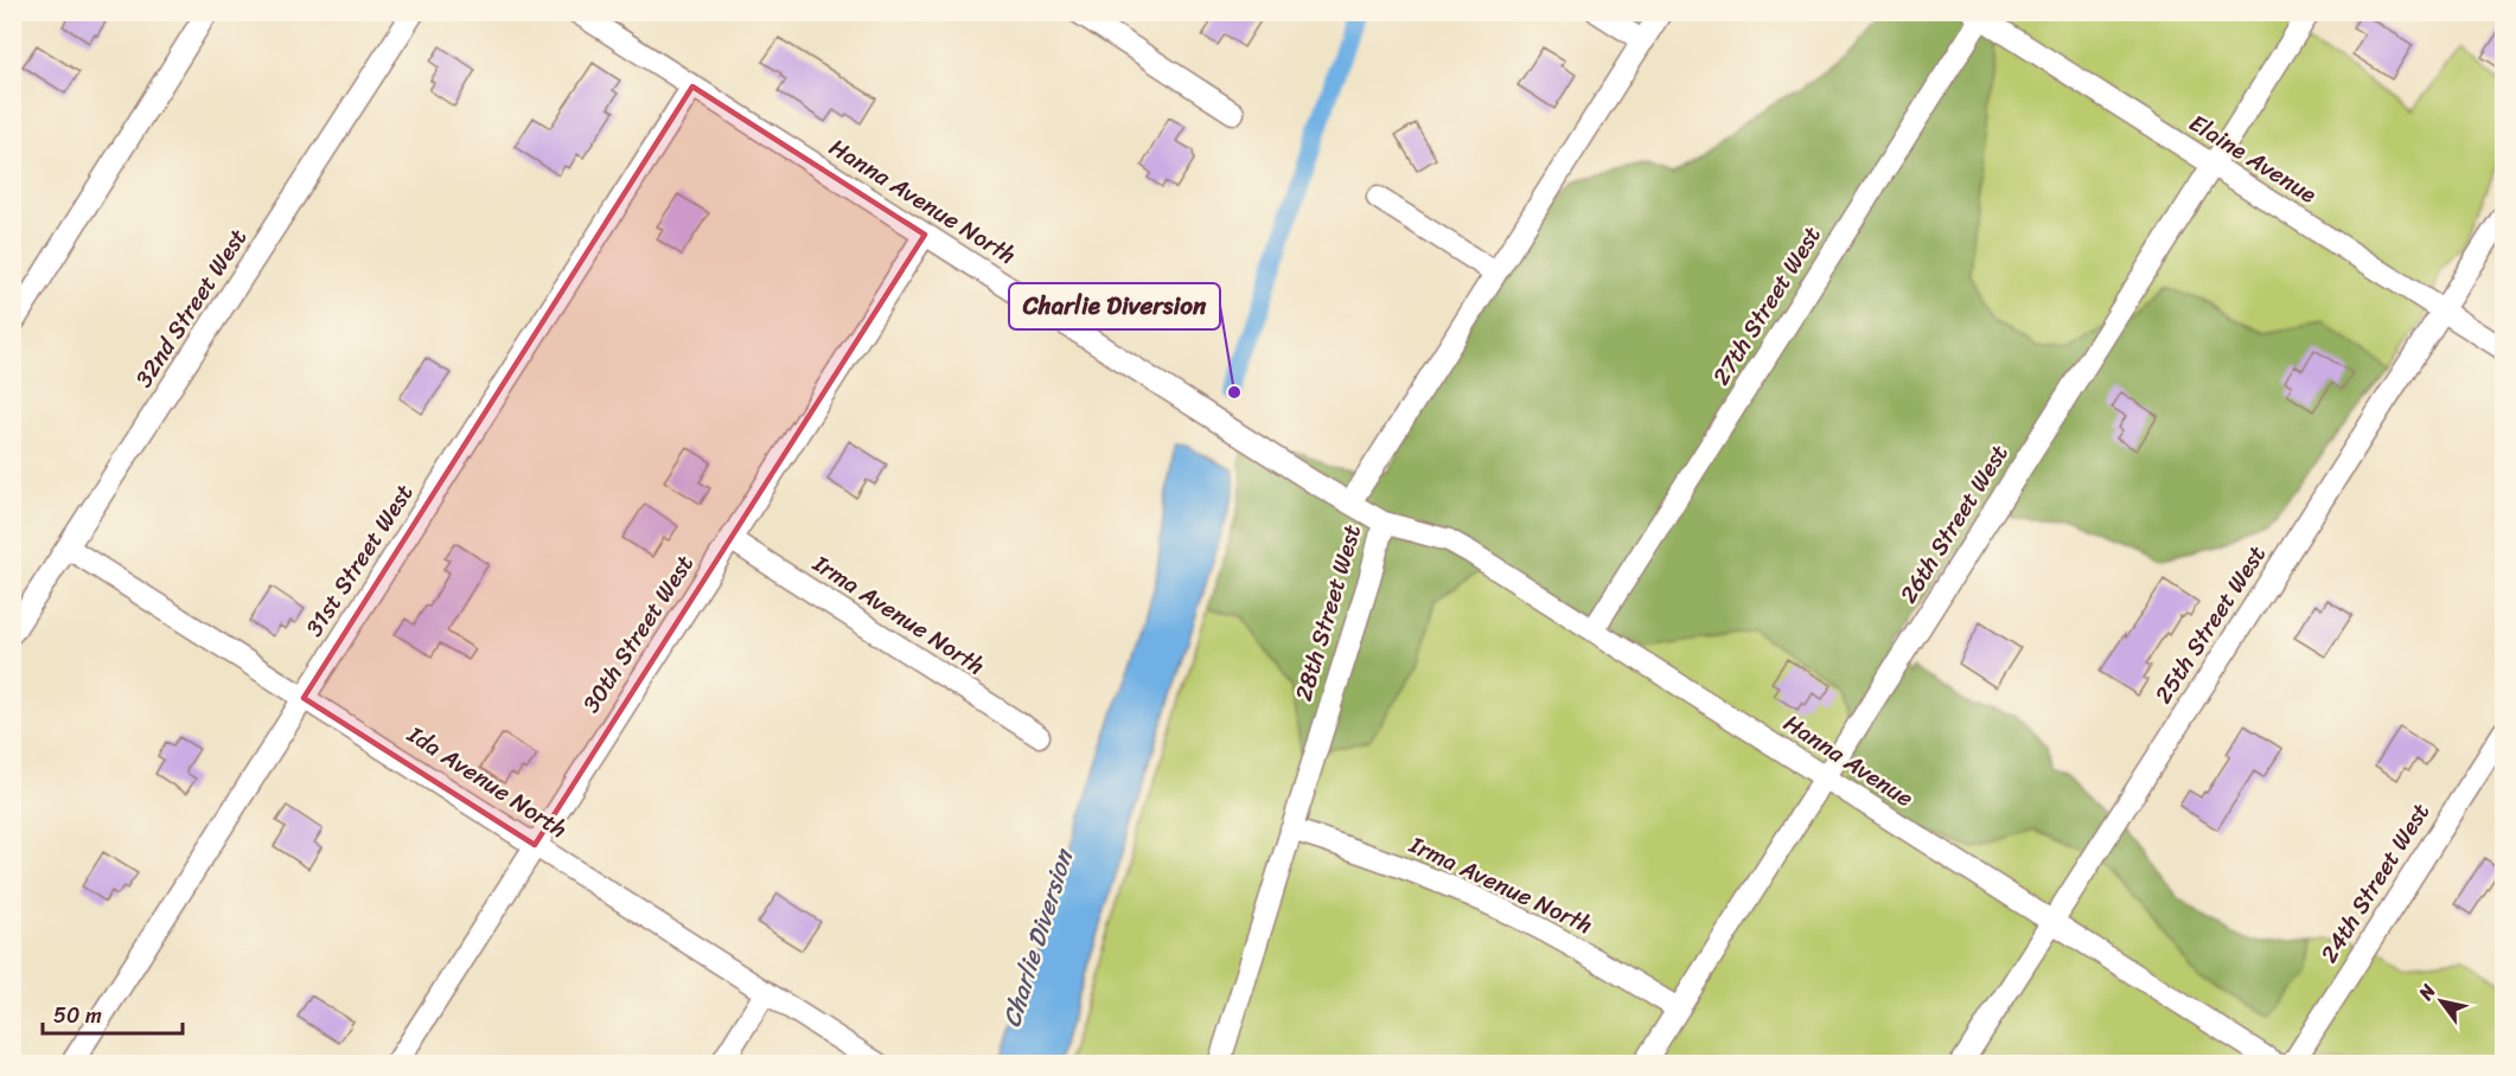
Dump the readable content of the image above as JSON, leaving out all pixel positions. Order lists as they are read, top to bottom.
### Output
{
  "streets": {
    "street": [
      "Elaine Avenue",
      "Hanna Avenue North",
      "27th Street West",
      "32nd Street West",
      "26th Street West",
      "31st Street West",
      "28th Street West",
      "Irma Avenue North",
      "25th Street West",
      "30th Street West",
      "Hanna Avenue",
      "Ida Avenue North",
      "24th Street West"
    ]
  },
  "crossings": [
    ["Elaine Avenue", "27th Street West"],
    ["Elaine Avenue", "26th Street West"],
    ["Elaine Avenue", "25th Street West"],
    ["Hanna Avenue North", "31st Street West"],
    ["Hanna Avenue North", "28th Street West"],
    ["Hanna Avenue North", "30th Street West"],
    ["27th Street West", "Hanna Avenue"],
    ["32nd Street West", "Ida Avenue North"],
    ["26th Street West", "Irma Avenue North"],
    ["26th Street West", "Hanna Avenue"],
    ["31st Street West", "Ida Avenue North"],
    ["28th Street West", "Irma Avenue North"],
    ["28th Street West", "Hanna Avenue"],
    ["Irma Avenue North", "30th Street West"],
    ["25th Street West", "Hanna Avenue"],
    ["30th Street West", "Ida Avenue North"]
  ],
  "water": ["Charlie Diversion"],
  "places": ["Charlie Diversion"],
  "scale_bar": "50 m",
  "north": "top left"
}
